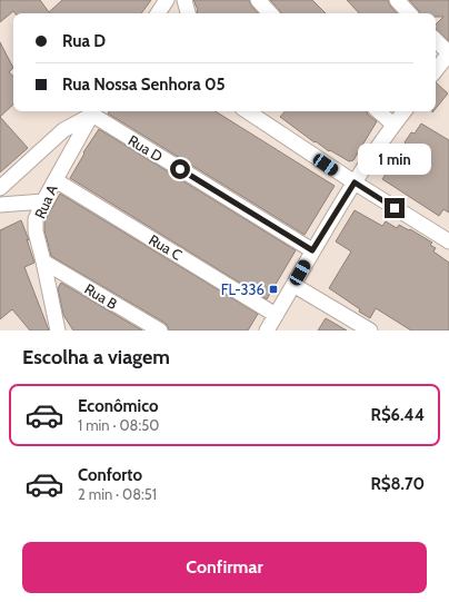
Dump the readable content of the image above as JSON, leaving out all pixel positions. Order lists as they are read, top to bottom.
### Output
{
  "streets": {
    "street": [
      "Rua D",
      "Rua A",
      "Rua C",
      "Rua B"
    ]
  },
  "crossings": [
    ["Rua D", "Rua A"],
    ["Rua A", "Rua C"],
    ["Rua A", "Rua B"]
  ],
  "places": {
    "transit": ["FL-336"]
  },
  "page": {
    "banner": ["Rua D", "Rua Nossa Senhora 05"],
    "bubble": "1 min",
    "heading": "Escolha a viagem",
    "list": [
      {
        "name": "Econômico",
        "note": "1 min · 08:50",
        "value": "R$6.44"
      },
      {
        "name": "Conforto",
        "note": "2 min · 08:51",
        "value": "R$8.70"
      }
    ],
    "buttons": "Confirmar"
  }
}
